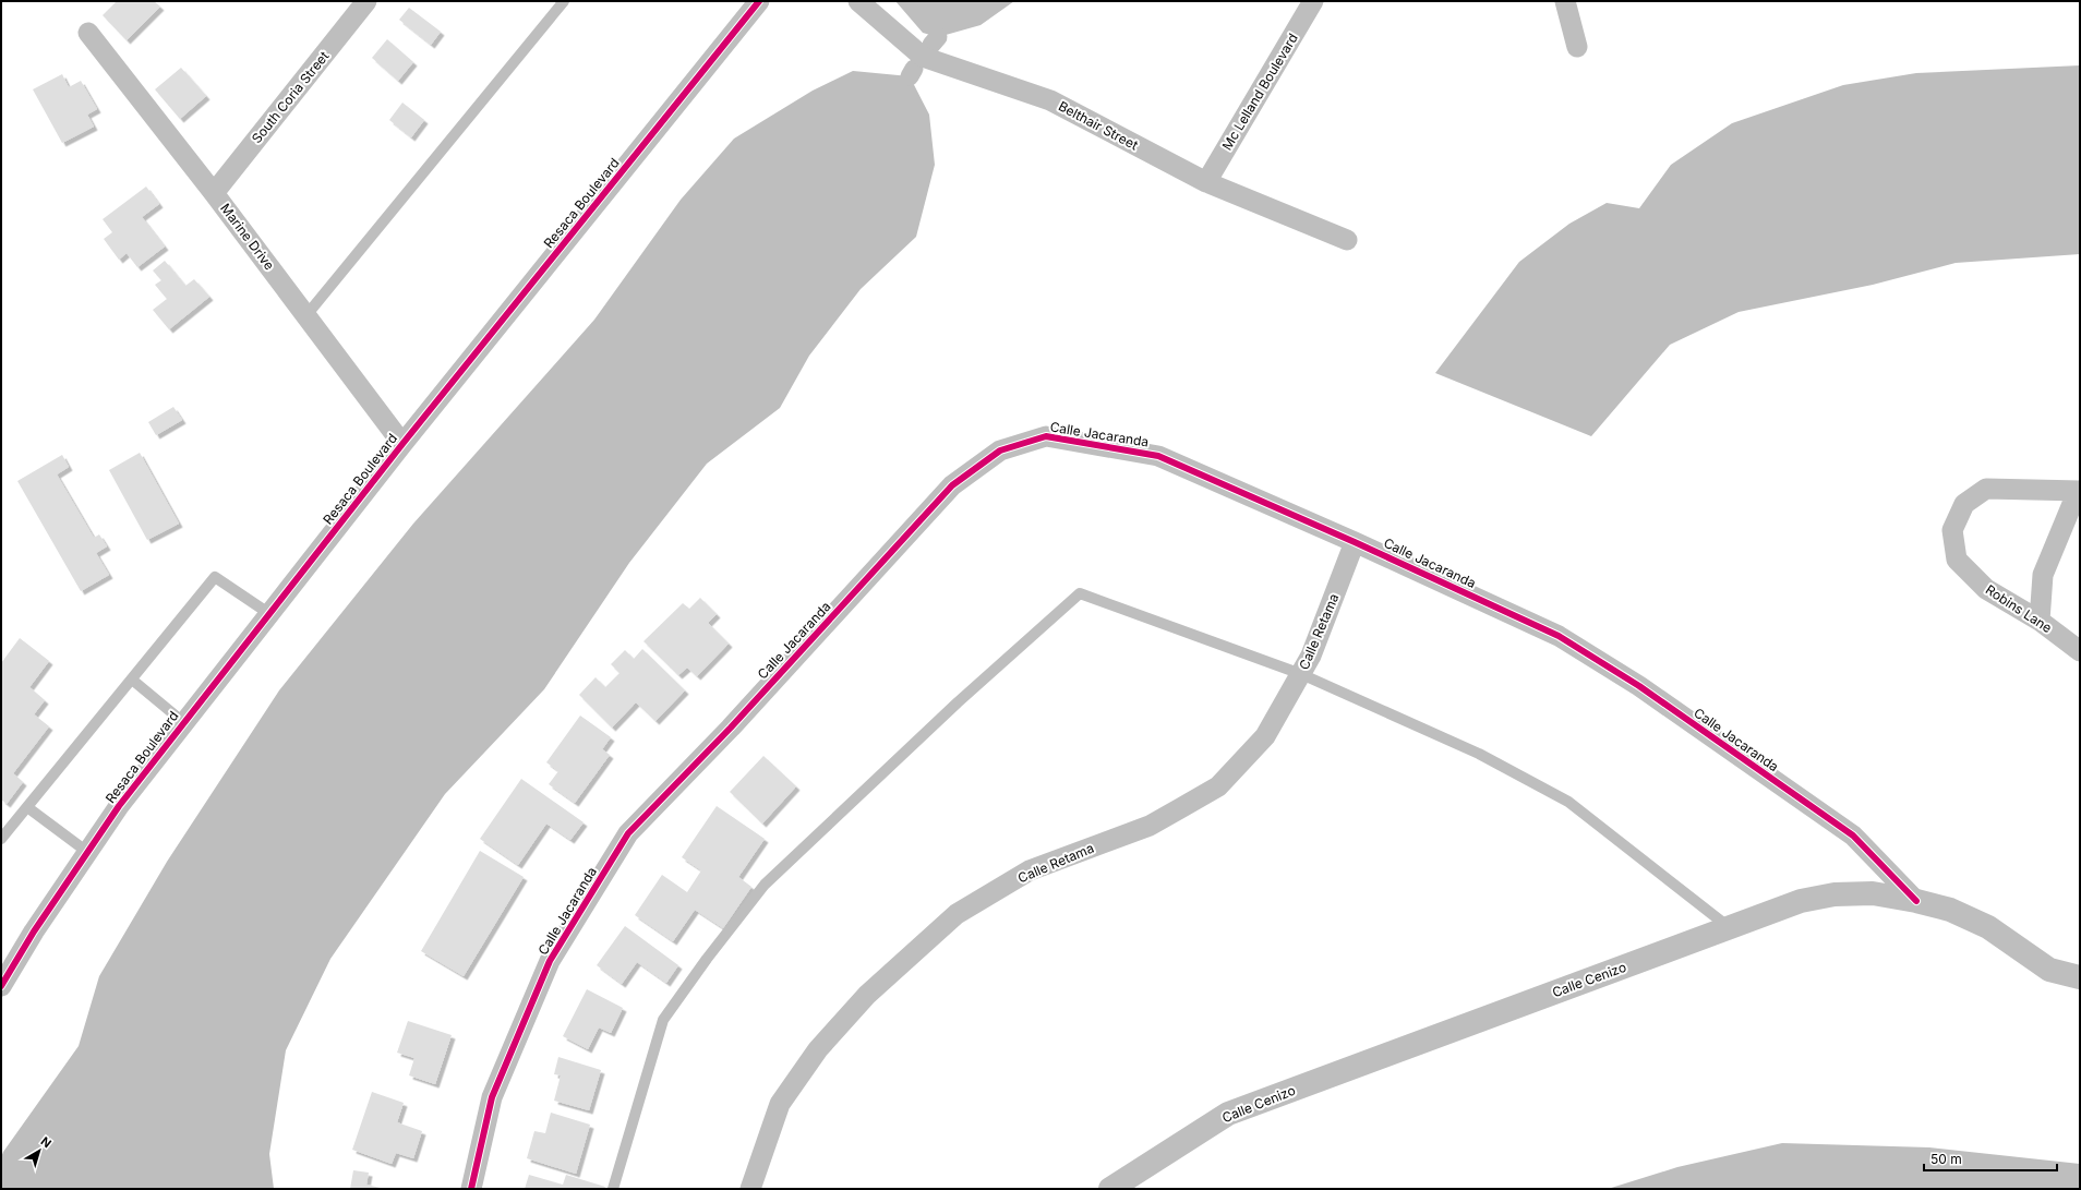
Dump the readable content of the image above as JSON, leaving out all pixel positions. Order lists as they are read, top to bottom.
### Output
{
  "streets": {
    "street": [
      "Mc Lelland Boulevard",
      "South Coria Street",
      "Belthair Street",
      "Resaca Boulevard",
      "Marine Drive",
      "Calle Jacaranda",
      "Robins Lane",
      "Calle Retama",
      "Calle Cenizo"
    ]
  },
  "crossings": [
    ["Mc Lelland Boulevard", "Belthair Street"],
    ["South Coria Street", "Marine Drive"],
    ["Resaca Boulevard", "Marine Drive"],
    ["Calle Jacaranda", "Calle Retama"],
    ["Calle Jacaranda", "Calle Cenizo"]
  ],
  "scale_bar": "50 m",
  "north": "top right"
}
